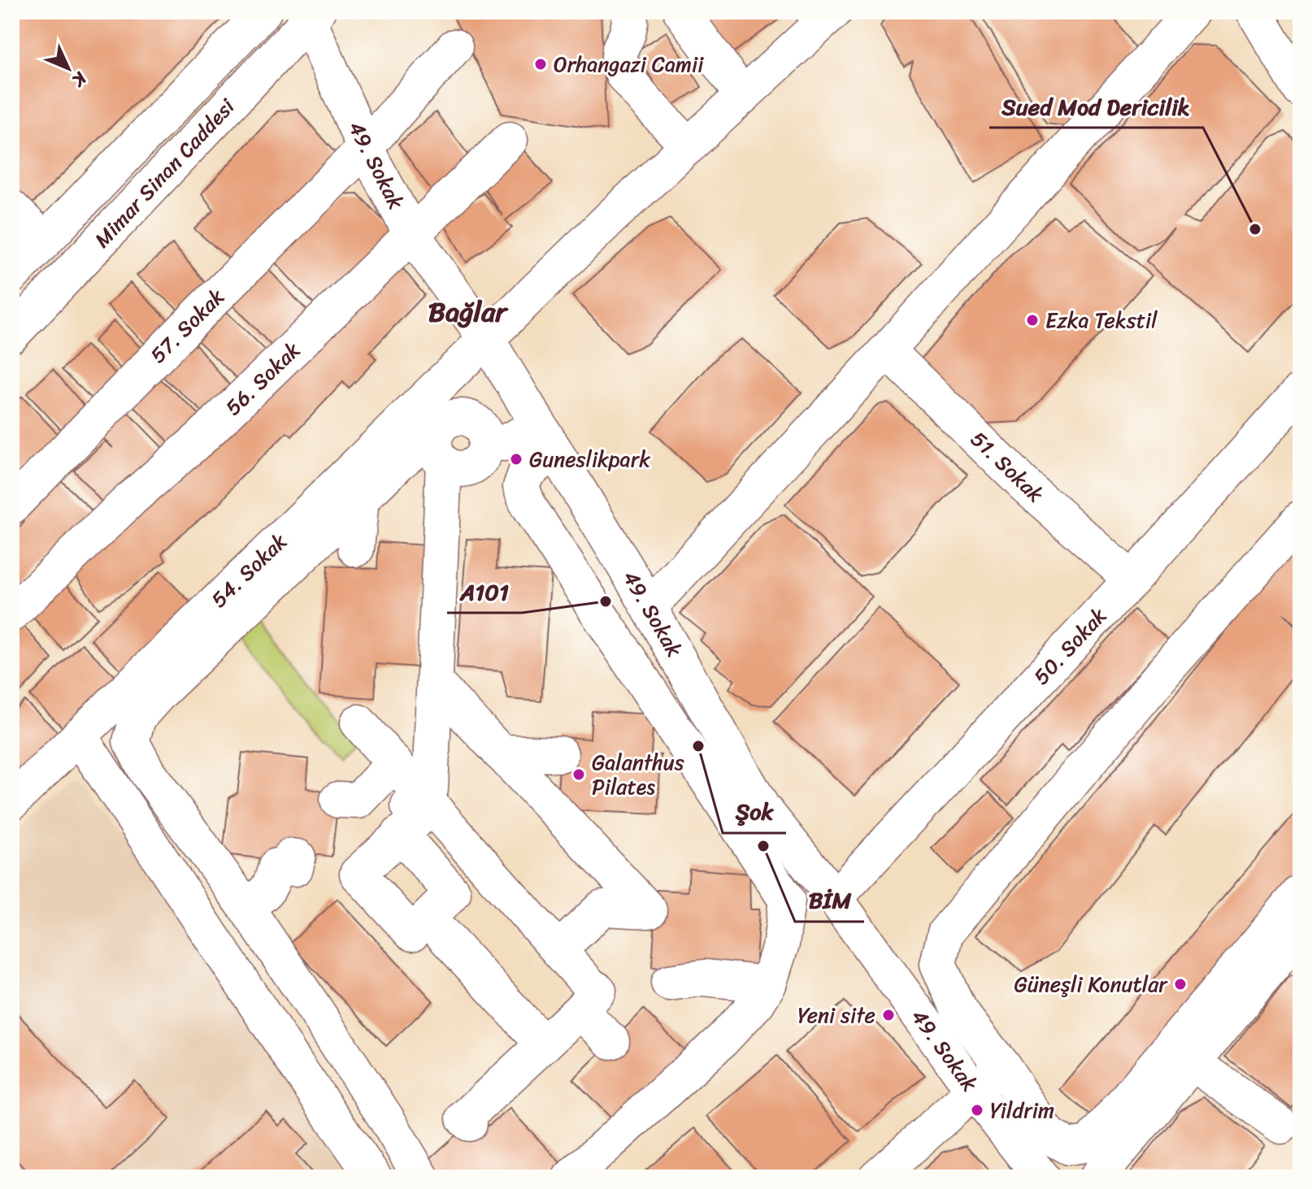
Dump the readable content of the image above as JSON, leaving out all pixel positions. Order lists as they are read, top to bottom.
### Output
{
  "streets": {
    "street": [
      "49. Sokak",
      "Mimar Sinan Caddesi",
      "57. Sokak",
      "56. Sokak",
      "51. Sokak",
      "54. Sokak",
      "50. Sokak"
    ]
  },
  "crossings": [
    ["49. Sokak", "Mimar Sinan Caddesi"],
    ["49. Sokak", "57. Sokak"],
    ["49. Sokak", "56. Sokak"],
    ["49. Sokak", "54. Sokak"],
    ["49. Sokak", "50. Sokak"],
    ["51. Sokak", "50. Sokak"]
  ],
  "districts": ["Bağlar"],
  "places": [
    "Orhangazi Camii",
    "Sued Mod Dericilik",
    "Ezka Tekstil",
    "Guneslikpark",
    "A101",
    "Şok",
    "Galanthus Pilates",
    "BİM",
    "Güneşli Konutlar",
    "Yeni site",
    "Yildrim"
  ],
  "north": "bottom right"
}
